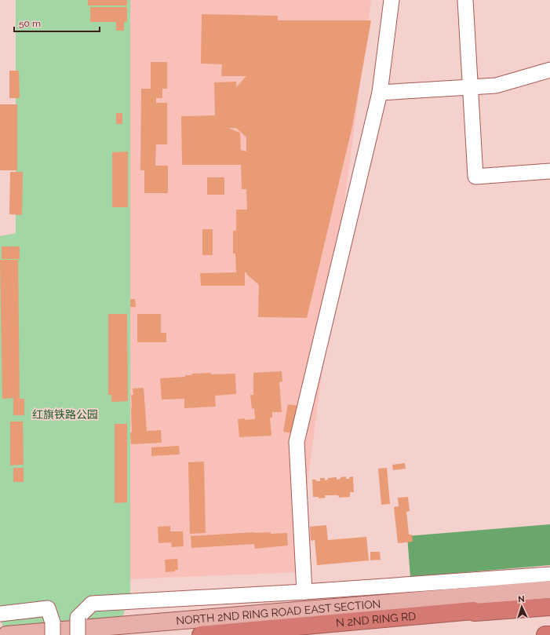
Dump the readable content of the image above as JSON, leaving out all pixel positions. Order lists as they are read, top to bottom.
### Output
{
  "streets": {
    "highway": ["N 2ND RING RD"],
    "main road": ["NORTH 2ND RING ROAD EAST SECTION"]
  },
  "parks": ["红旗铁路公园"],
  "scale_bar": "50 m",
  "north": "top"
}
